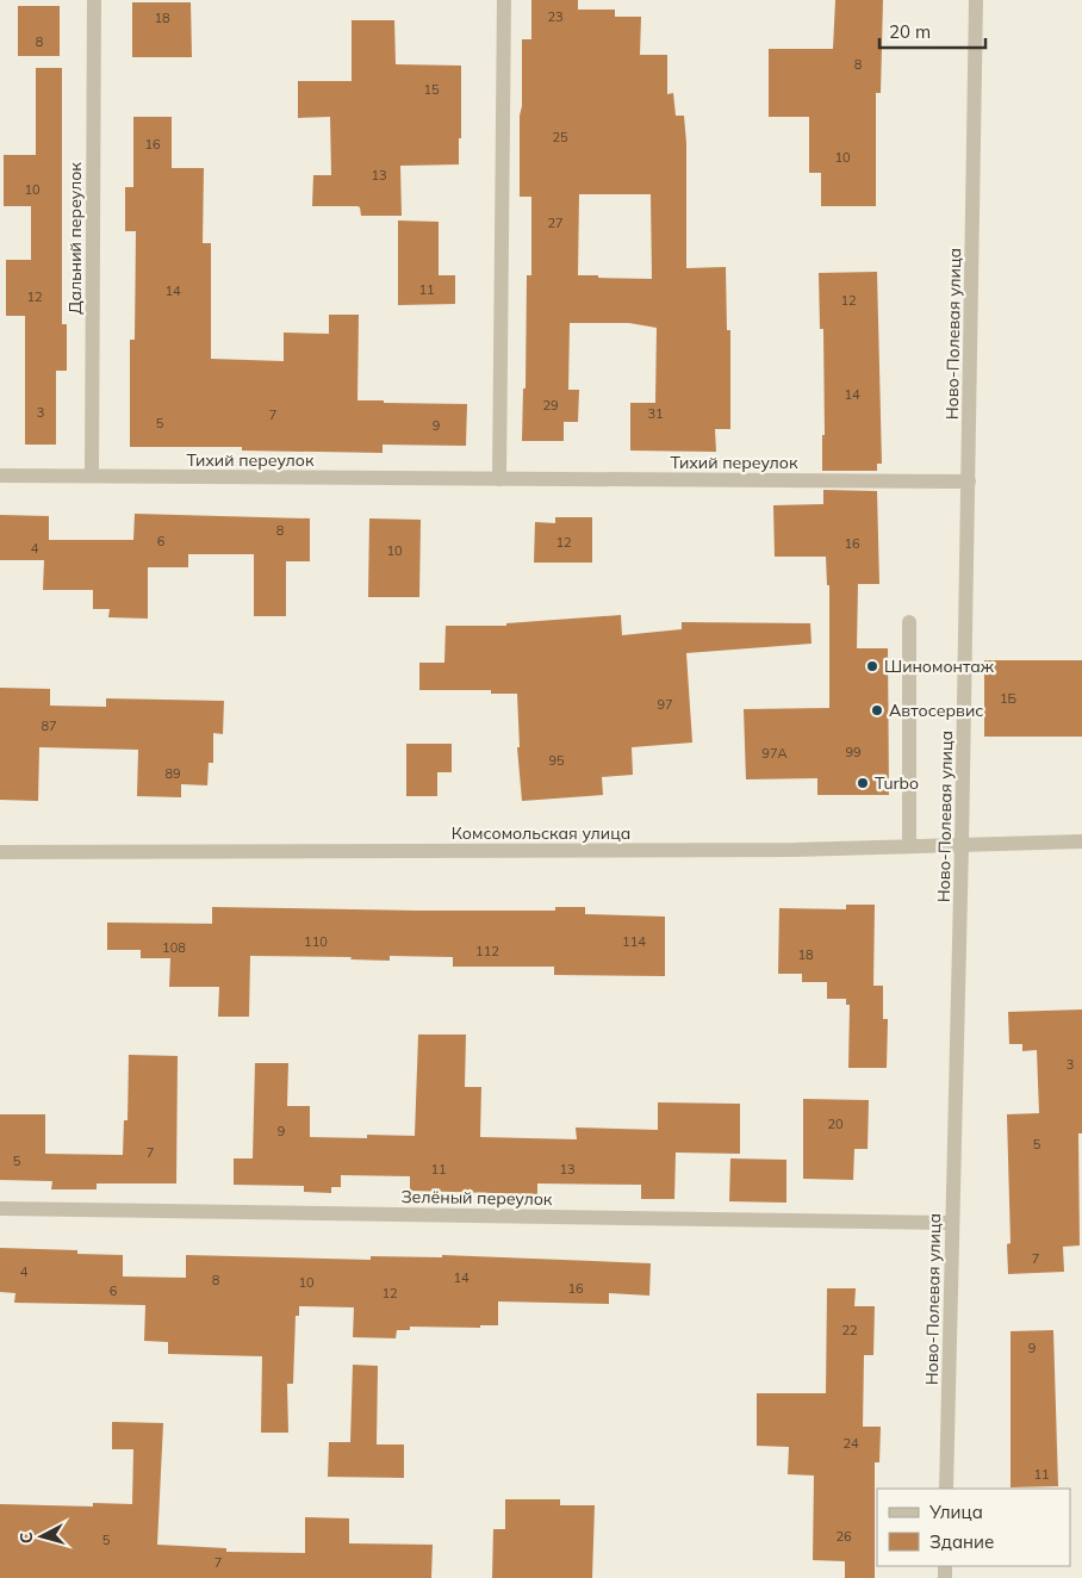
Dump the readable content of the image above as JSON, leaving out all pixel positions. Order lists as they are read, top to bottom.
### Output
{
  "streets": {
    "street": [
      "Дальний переулок",
      "Ново-Полевая улица",
      "Тихий переулок",
      "Комсомольская улица",
      "Зелёный переулок"
    ]
  },
  "crossings": [
    ["Дальний переулок", "Тихий переулок"],
    ["Ново-Полевая улица", "Тихий переулок"],
    ["Ново-Полевая улица", "Комсомольская улица"],
    ["Ново-Полевая улица", "Зелёный переулок"]
  ],
  "places": ["Шиномонтаж", "Автосервис", "Turbo"],
  "house_numbers": [
    "23",
    "18",
    "8",
    "8",
    "15",
    "25",
    "16",
    "10",
    "13",
    "10",
    "27",
    "11",
    "14",
    "12",
    "12",
    "14",
    "29",
    "3",
    "31",
    "7",
    "5",
    "9",
    "8",
    "6",
    "12",
    "16",
    "4",
    "10",
    "1Б",
    "97",
    "87",
    "99",
    "97А",
    "95",
    "89",
    "110",
    "114",
    "108",
    "112",
    "18",
    "3",
    "20",
    "9",
    "5",
    "7",
    "5",
    "11",
    "13",
    "7",
    "4",
    "14",
    "8",
    "10",
    "16",
    "6",
    "12",
    "22",
    "9",
    "24",
    "11",
    "26",
    "5",
    "7"
  ],
  "legend": ["Улица", "Здание"],
  "scale_bar": "20 m",
  "north": "left"
}
